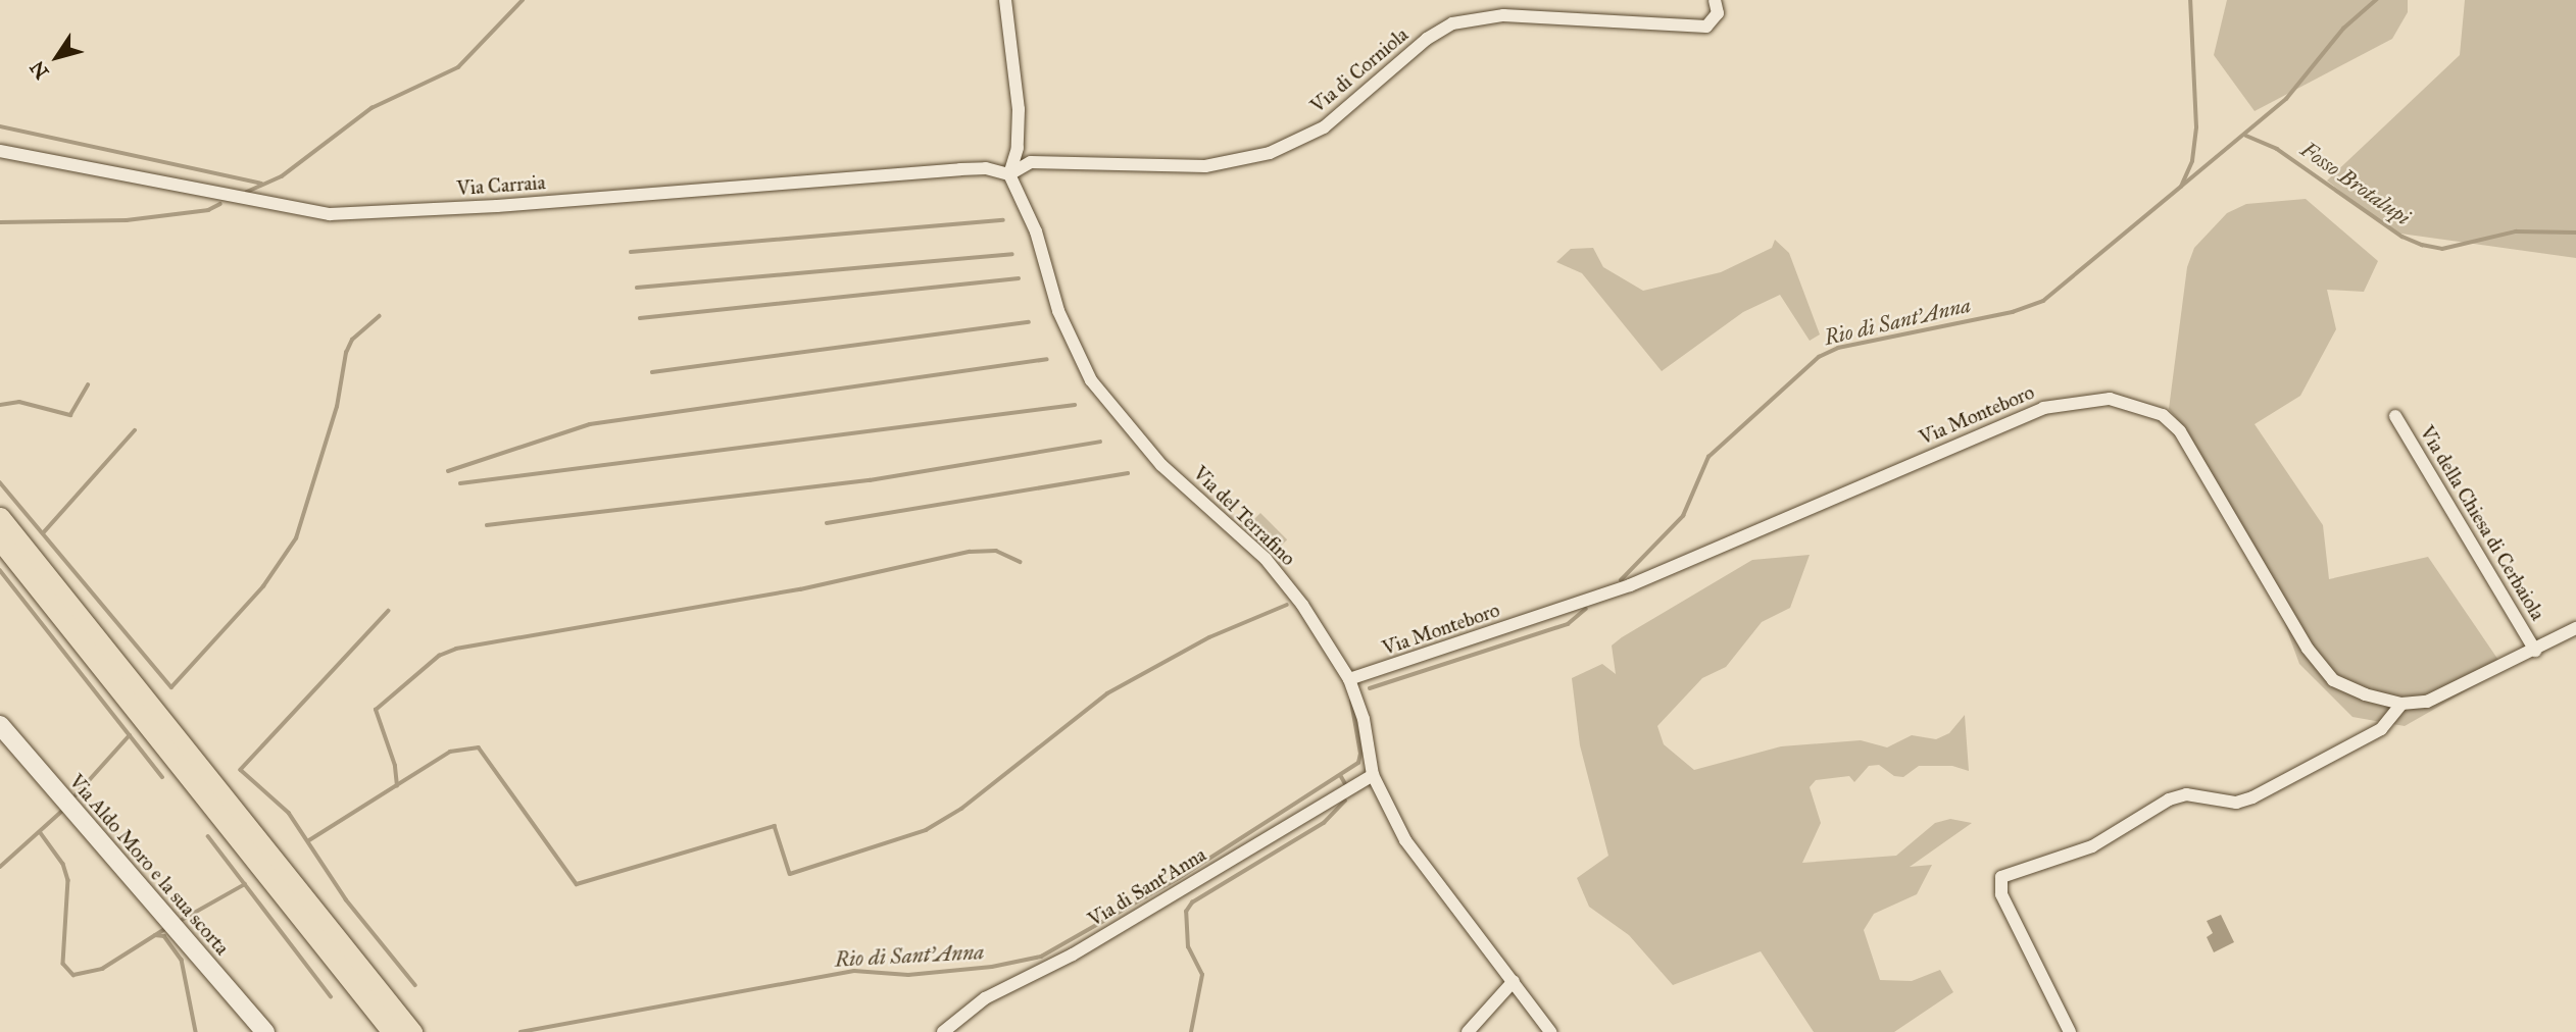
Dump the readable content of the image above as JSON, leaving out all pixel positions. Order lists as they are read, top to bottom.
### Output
{
  "streets": {
    "main road": ["Via Aldo Moro e la sua scorta"],
    "street": [
      "Via di Corniola",
      "Via Carraia",
      "Via Monteboro",
      "Via del Terrafino",
      "Via della Chiesa di Cerbaiola",
      "Via di Sant'Anna"
    ]
  },
  "crossings": [
    ["Via di Corniola", "Via Carraia"],
    ["Via di Corniola", "Via del Terrafino"],
    ["Via Carraia", "Via del Terrafino"],
    ["Via Monteboro", "Via del Terrafino"],
    ["Via Monteboro", "Via della Chiesa di Cerbaiola"],
    ["Via del Terrafino", "Via di Sant'Anna"]
  ],
  "water": ["Fosso Brotalupi", "Rio di Sant'Anna"],
  "north": "bottom left"
}
